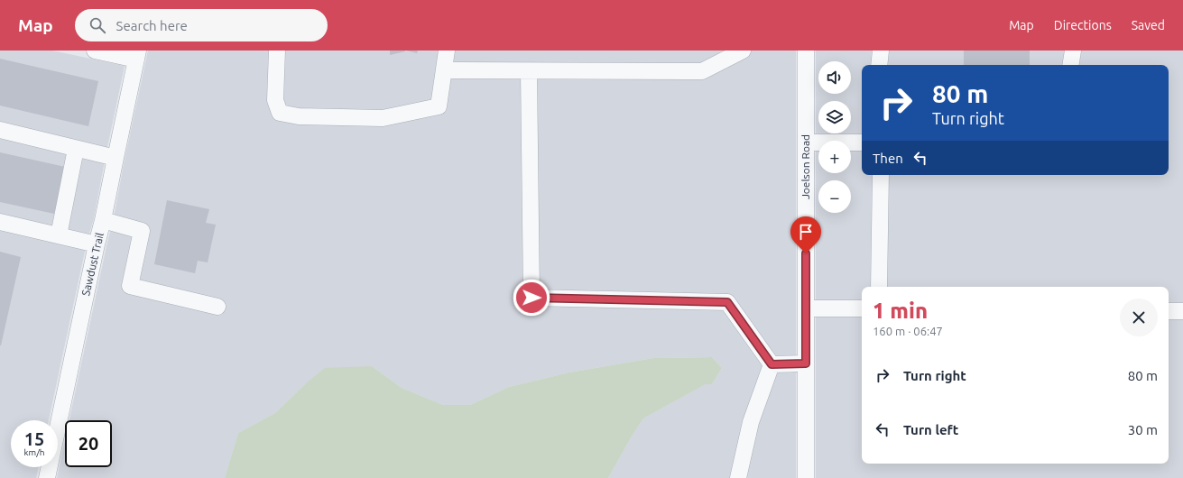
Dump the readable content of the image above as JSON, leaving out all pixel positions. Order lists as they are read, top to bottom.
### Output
{
  "streets": {
    "street": ["Joelson Road", "Sawdust Trail"]
  },
  "page": {
    "header": "Map",
    "search": "Search here",
    "nav": ["Map", "Directions", "Saved"],
    "map_buttons": ["+", "−"],
    "turn": ["80 m", "Turn right"],
    "then": "Then",
    "heading": ["1 min", "160 m · 06:47"],
    "list": [
      {
        "name": "Turn right",
        "value": "80 m"
      },
      {
        "name": "Turn left",
        "value": "30 m"
      }
    ],
    "speed": "15 km/h",
    "limit": "20"
  }
}
